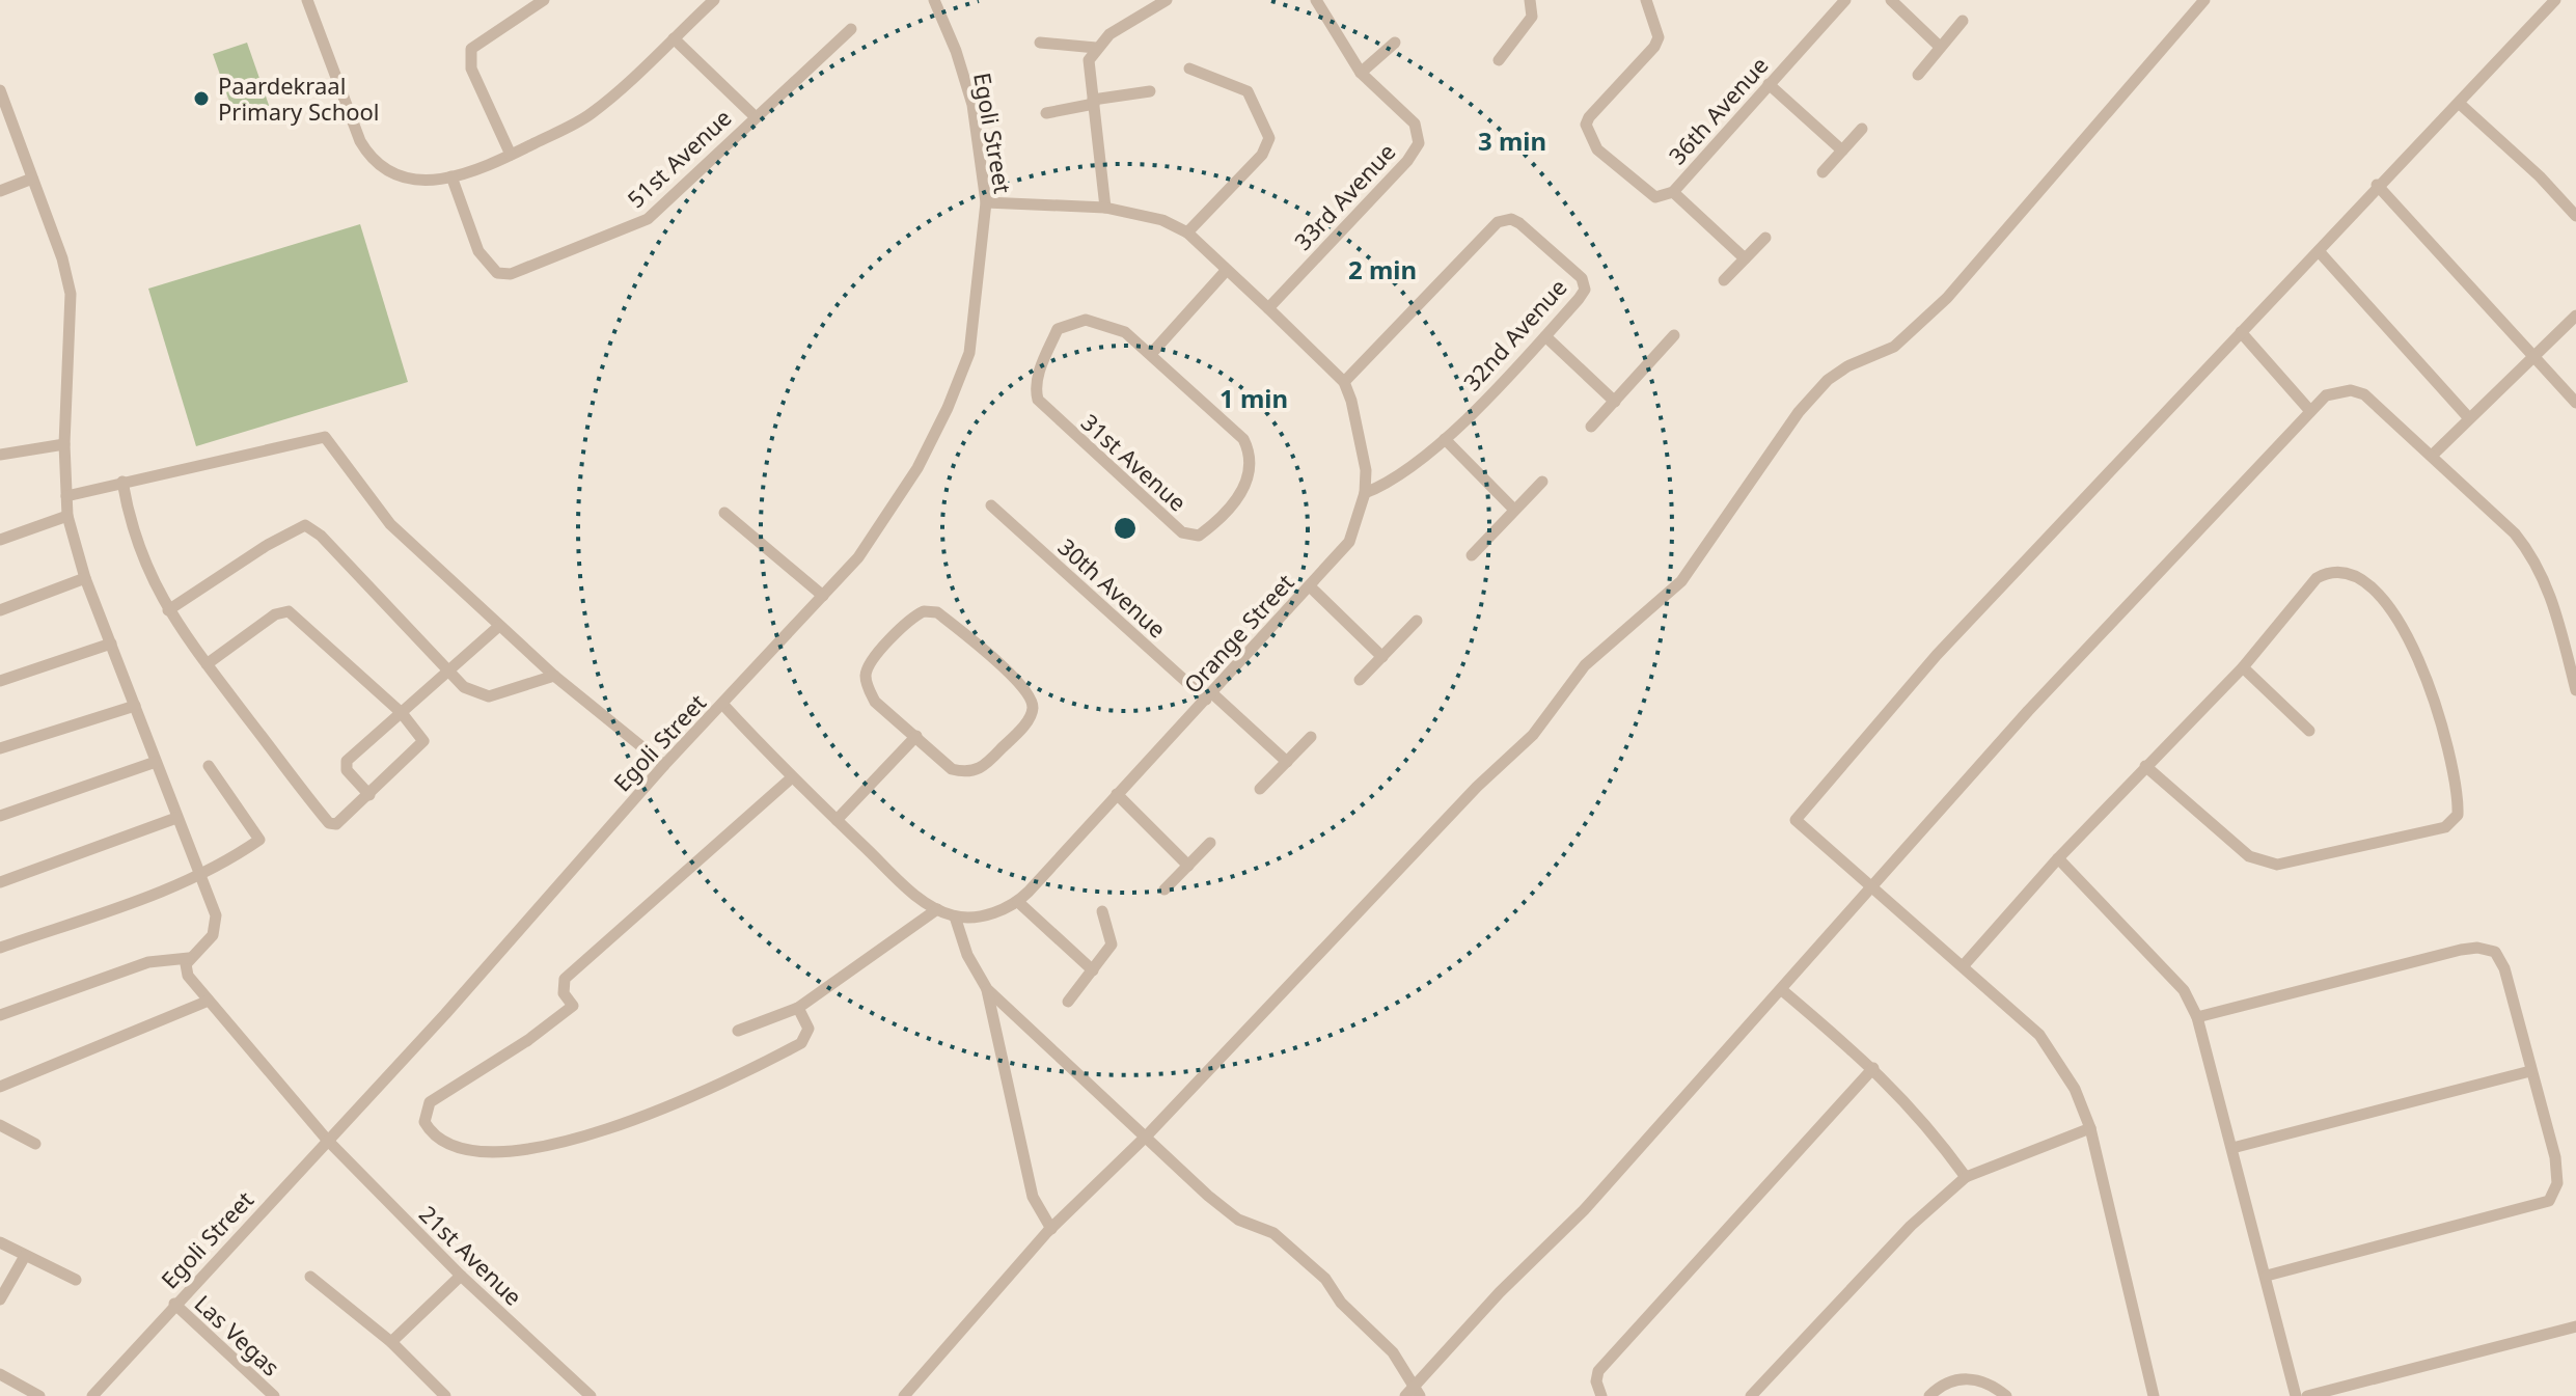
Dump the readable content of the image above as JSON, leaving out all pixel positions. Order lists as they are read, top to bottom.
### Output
{
  "streets": {
    "street": [
      "36th Avenue",
      "Egoli Street",
      "51st Avenue",
      "33rd Avenue",
      "32nd Avenue",
      "31st Avenue",
      "30th Avenue",
      "Orange Street",
      "21st Avenue",
      "Las Vegas"
    ]
  },
  "crossings": [
    ["Egoli Street", "21st Avenue"],
    ["Egoli Street", "Las Vegas"],
    ["32nd Avenue", "Orange Street"],
    ["30th Avenue", "Orange Street"]
  ],
  "places": ["Paardekraal Primary School"],
  "rings": ["3 min", "2 min", "1 min"]
}
